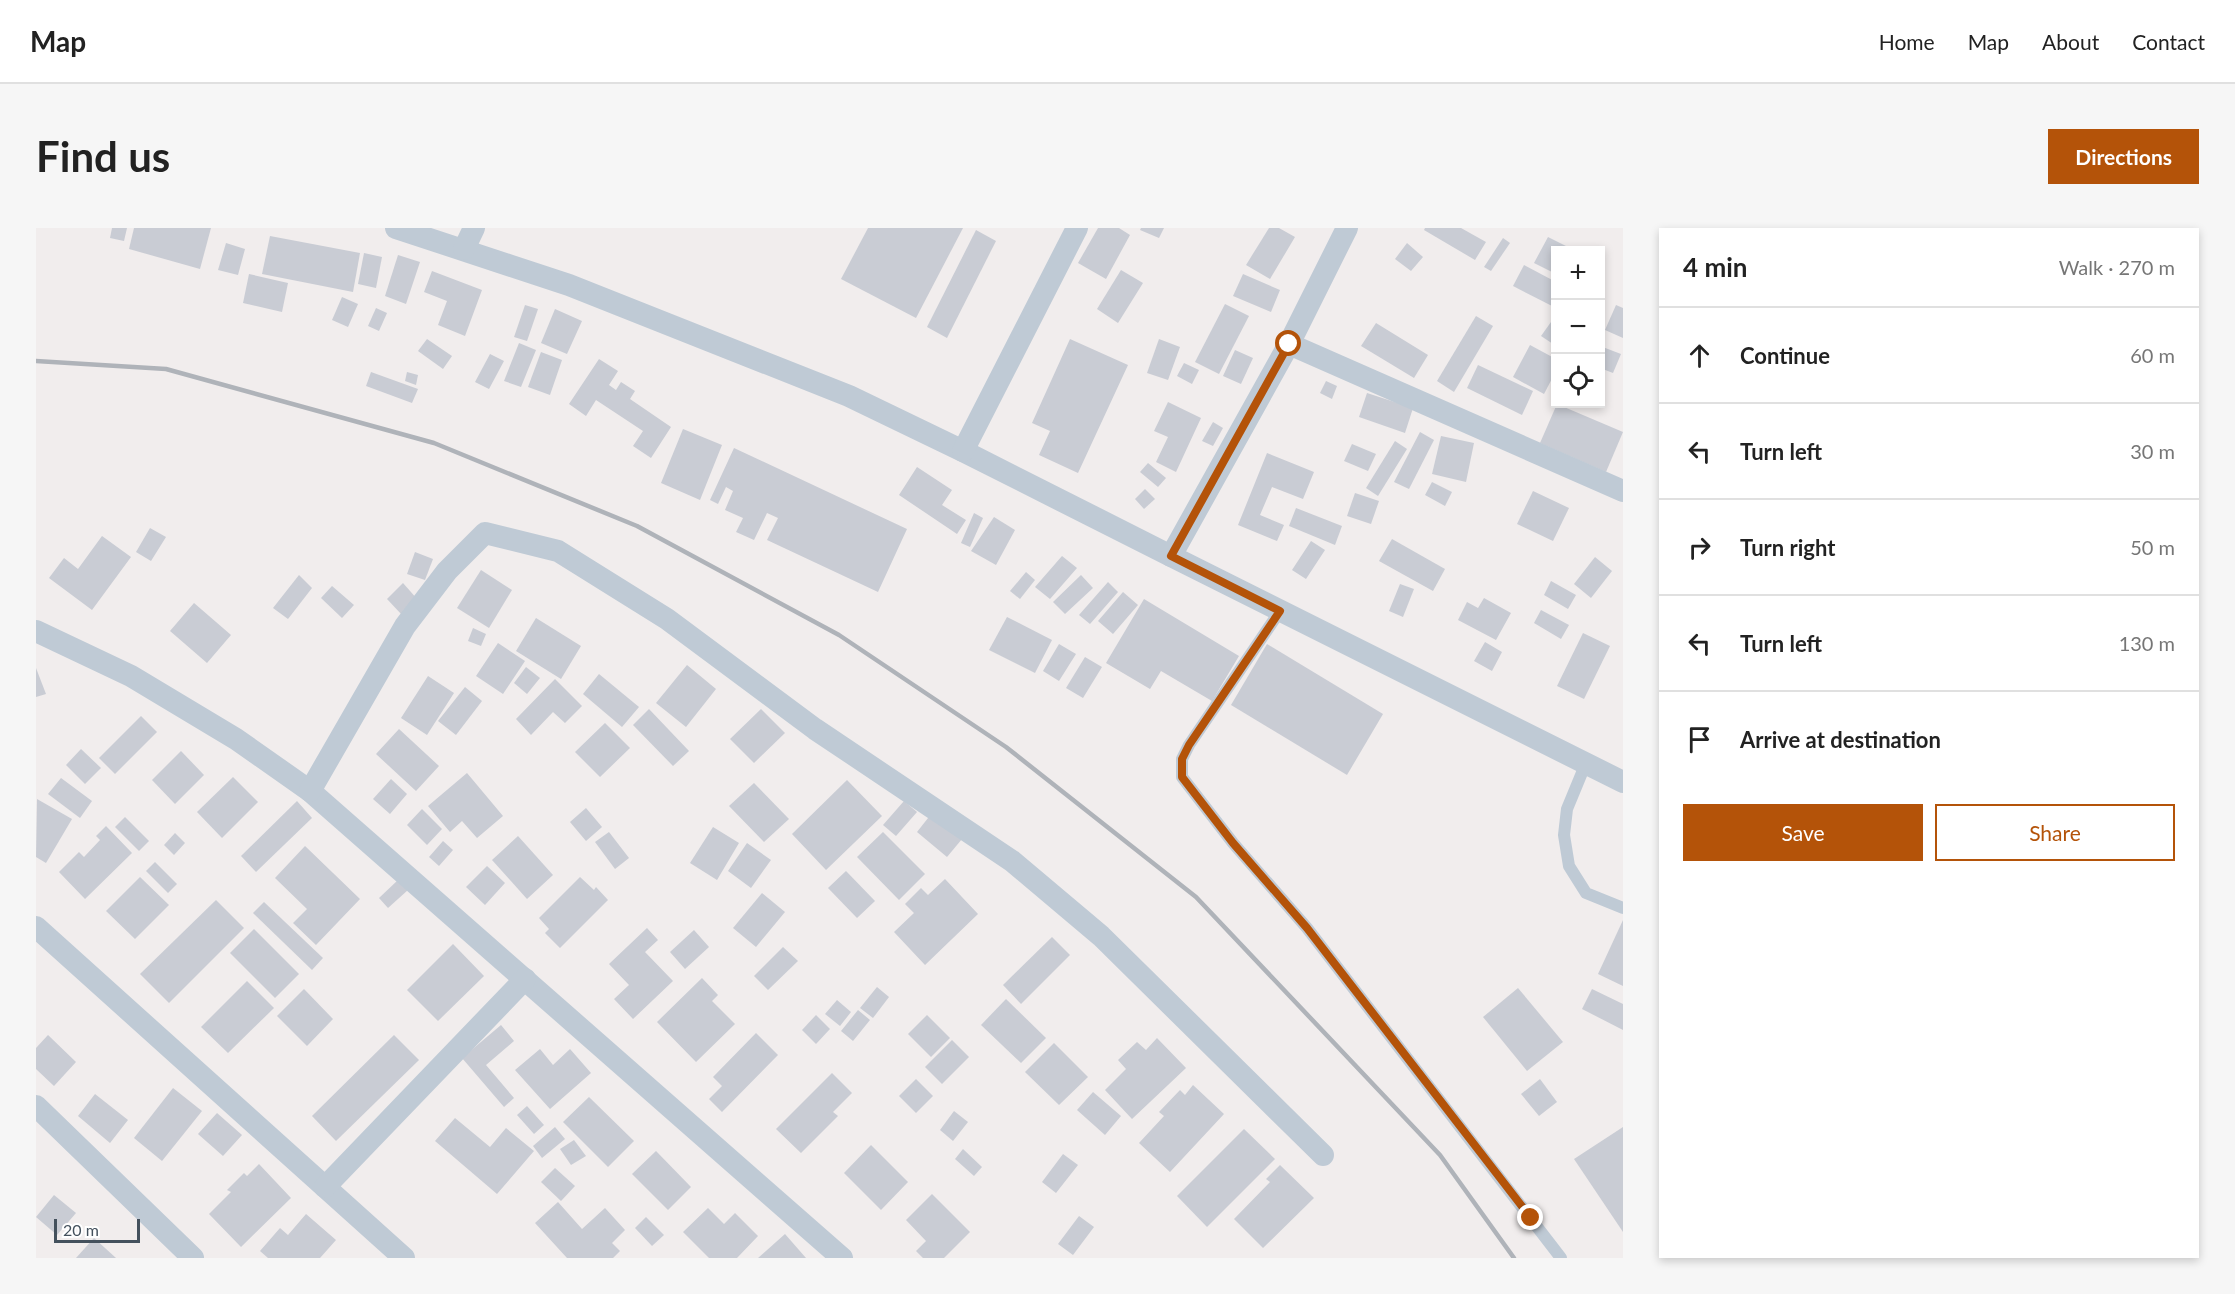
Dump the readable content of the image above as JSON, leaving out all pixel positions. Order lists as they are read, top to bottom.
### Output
{
  "scale_bar": "20 m",
  "page": {
    "header": "Map",
    "nav": [
      "Home",
      "Map",
      "About",
      "Contact"
    ],
    "buttons": [
      "Directions",
      ["Save", "Share"]
    ],
    "title": "Find us",
    "heading": ["4 min", "Walk · 270 m"],
    "map_buttons": ["+", "−"],
    "list": [
      ["Continue", "60 m"],
      ["Turn left", "30 m"],
      ["Turn right", "50 m"],
      ["Turn left", "130 m"],
      "Arrive at destination"
    ],
    "scale": "20 m"
  }
}
